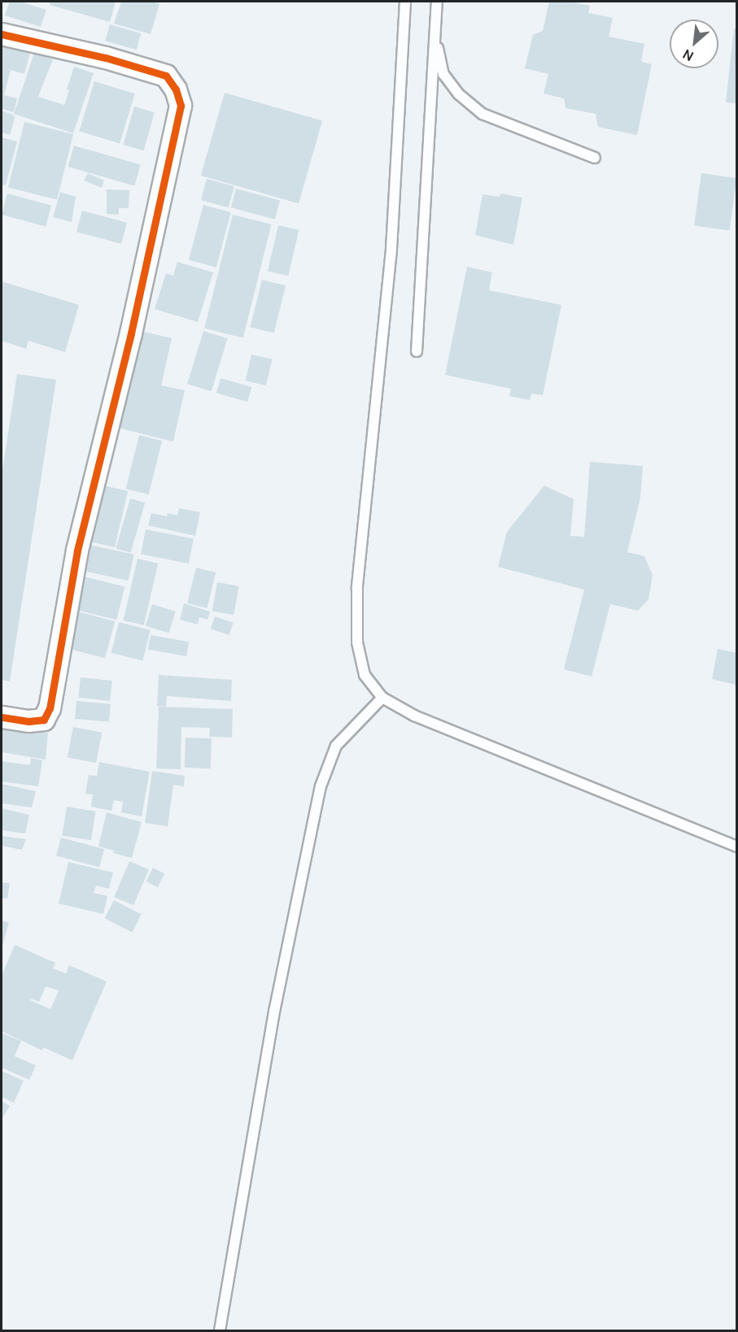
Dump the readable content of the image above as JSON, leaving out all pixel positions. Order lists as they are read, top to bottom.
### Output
{
  "north": "bottom left"
}
